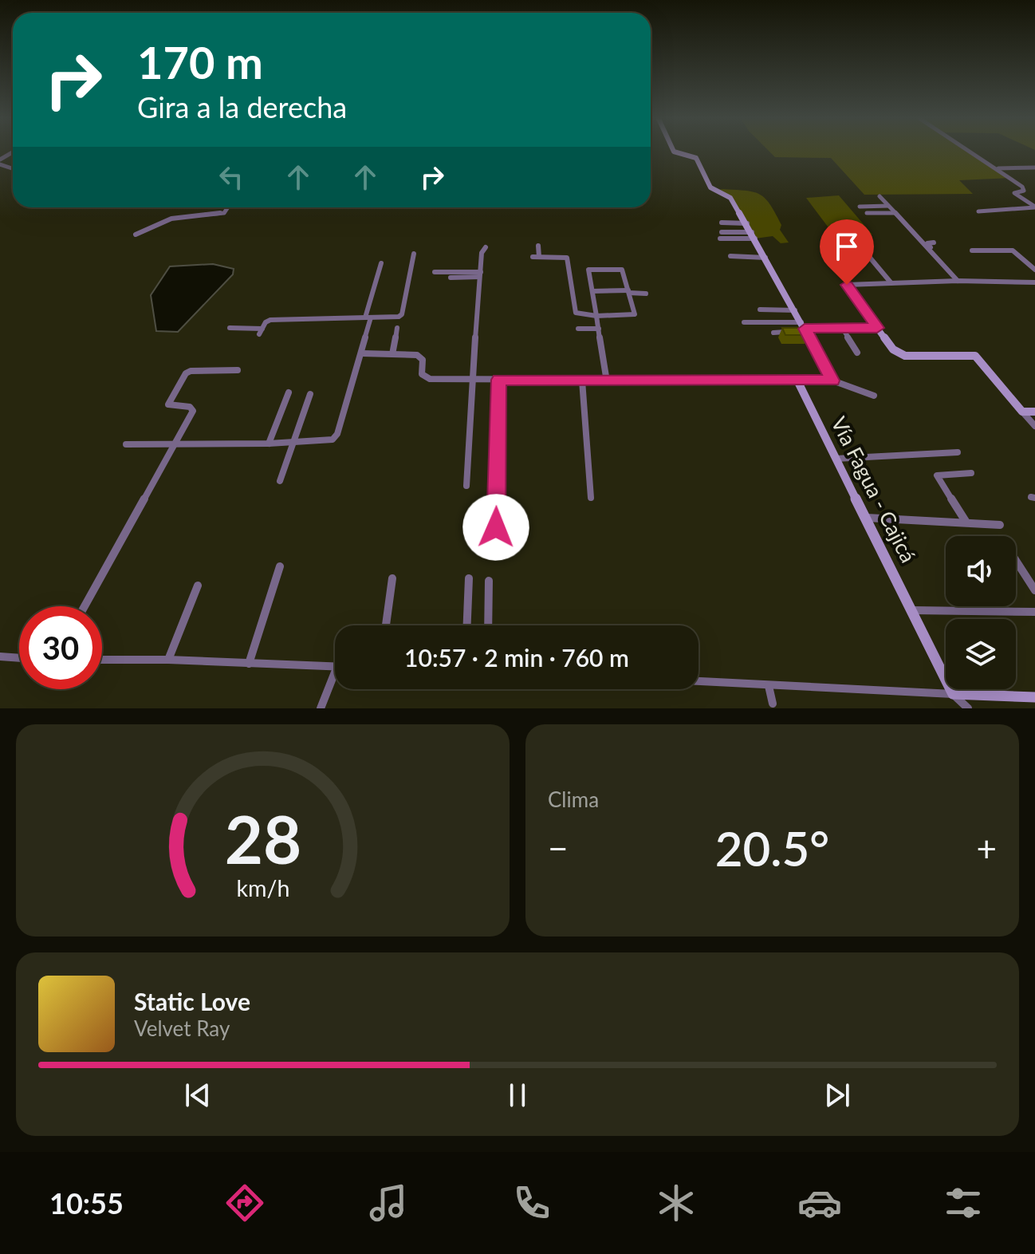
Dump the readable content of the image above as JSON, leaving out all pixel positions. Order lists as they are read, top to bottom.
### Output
{
  "streets": {
    "street": ["Vía Fagua - Cajicá"]
  },
  "page": {
    "turn": ["170 m", "Gira a la derecha"],
    "limit": "30",
    "trip": "10:57 · 2 min · 760 m",
    "tile": "Clima",
    "heat": ["−", "20.5°", "+"],
    "song": ["Static Love", "Velvet Ray"],
    "tabs": "10:55",
    "gauge": ["28", "km/h"]
  }
}
